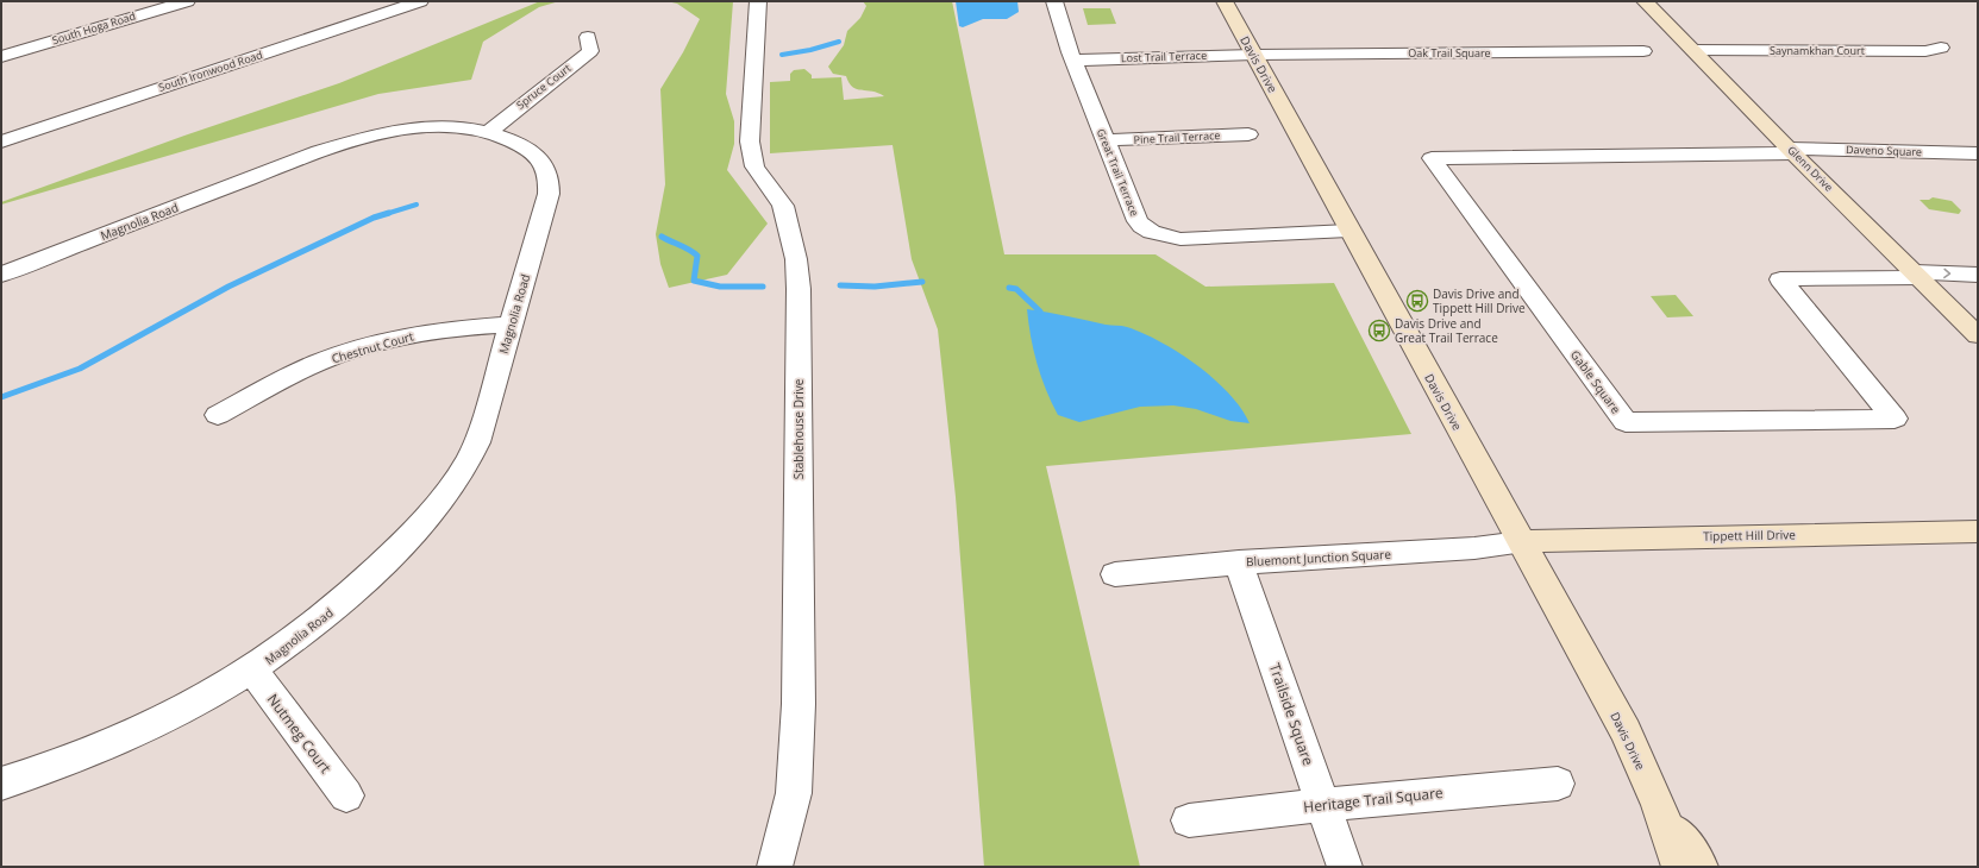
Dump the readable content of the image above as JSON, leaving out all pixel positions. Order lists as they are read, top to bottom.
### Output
{
  "streets": {
    "main road": ["Davis Drive", "Glenn Drive", "Tippett Hill Drive"],
    "street": [
      "South Hoga Road",
      "Saynamkhan Court",
      "Oak Trail Square",
      "Lost Trail Terrace",
      "South Ironwood Road",
      "Spruce Court",
      "Pine Trail Terrace",
      "Daveno Square",
      "Great Trail Terrace",
      "Magnolia Road",
      "Chestnut Court",
      "Gable Square",
      "Stablehouse Drive",
      "Bluemont Junction Square",
      "Trailside Square",
      "Nutmeg Court",
      "Heritage Trail Square"
    ]
  },
  "crossings": [
    ["Saynamkhan Court", "Glenn Drive"],
    ["Oak Trail Square", "Lost Trail Terrace"],
    ["Oak Trail Square", "Davis Drive"],
    ["Lost Trail Terrace", "Davis Drive"],
    ["Lost Trail Terrace", "Great Trail Terrace"],
    ["Davis Drive", "Great Trail Terrace"],
    ["Davis Drive", "Tippett Hill Drive"],
    ["Davis Drive", "Bluemont Junction Square"],
    ["Spruce Court", "Magnolia Road"],
    ["Pine Trail Terrace", "Great Trail Terrace"],
    ["Daveno Square", "Glenn Drive"],
    ["Daveno Square", "Gable Square"],
    ["Glenn Drive", "Gable Square"],
    ["Magnolia Road", "Chestnut Court"],
    ["Magnolia Road", "Nutmeg Court"],
    ["Tippett Hill Drive", "Bluemont Junction Square"],
    ["Bluemont Junction Square", "Trailside Square"],
    ["Trailside Square", "Heritage Trail Square"]
  ],
  "places": {
    "bus stop": ["Davis Drive and Tippett Hill Drive", "Davis Drive and Great Trail Terrace"]
  }
}
